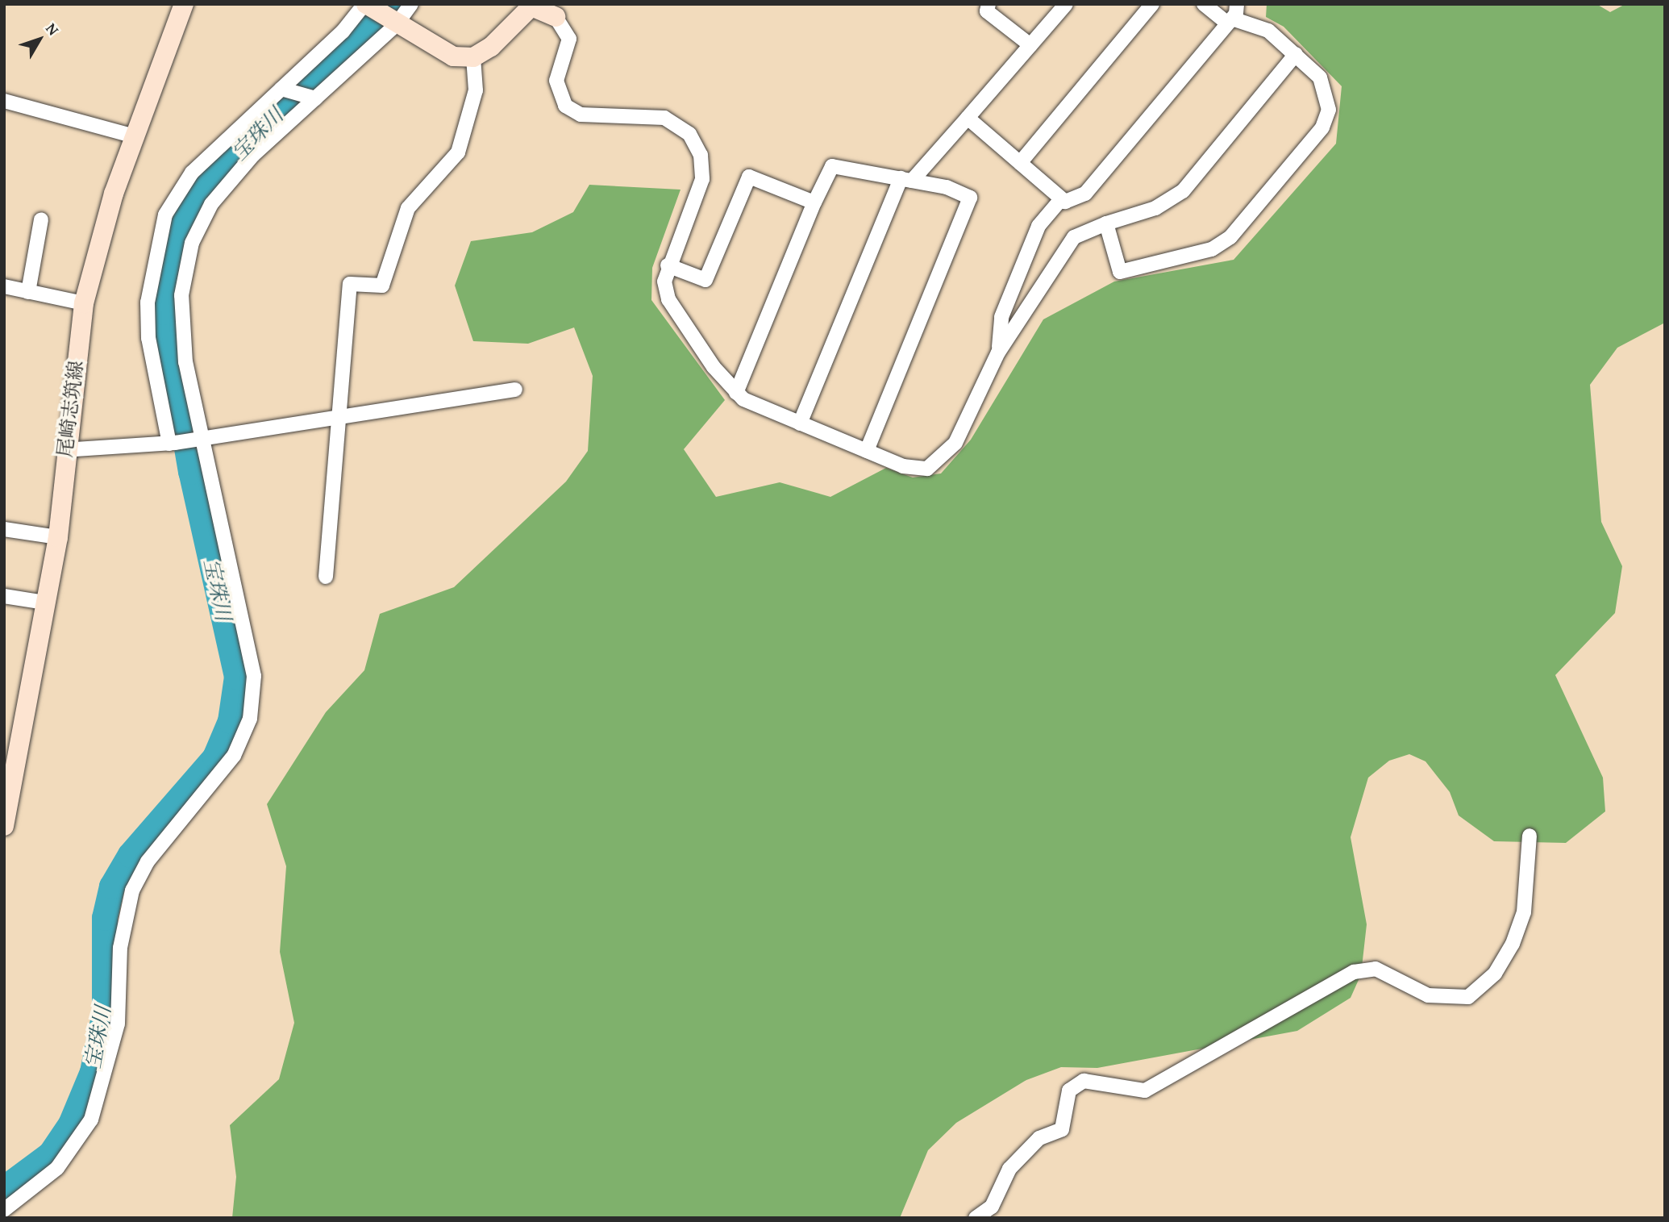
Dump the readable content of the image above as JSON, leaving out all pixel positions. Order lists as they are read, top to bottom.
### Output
{
  "streets": {
    "main road": ["尾崎志筑線"]
  },
  "water": ["宝珠川"],
  "north": "top right"
}
